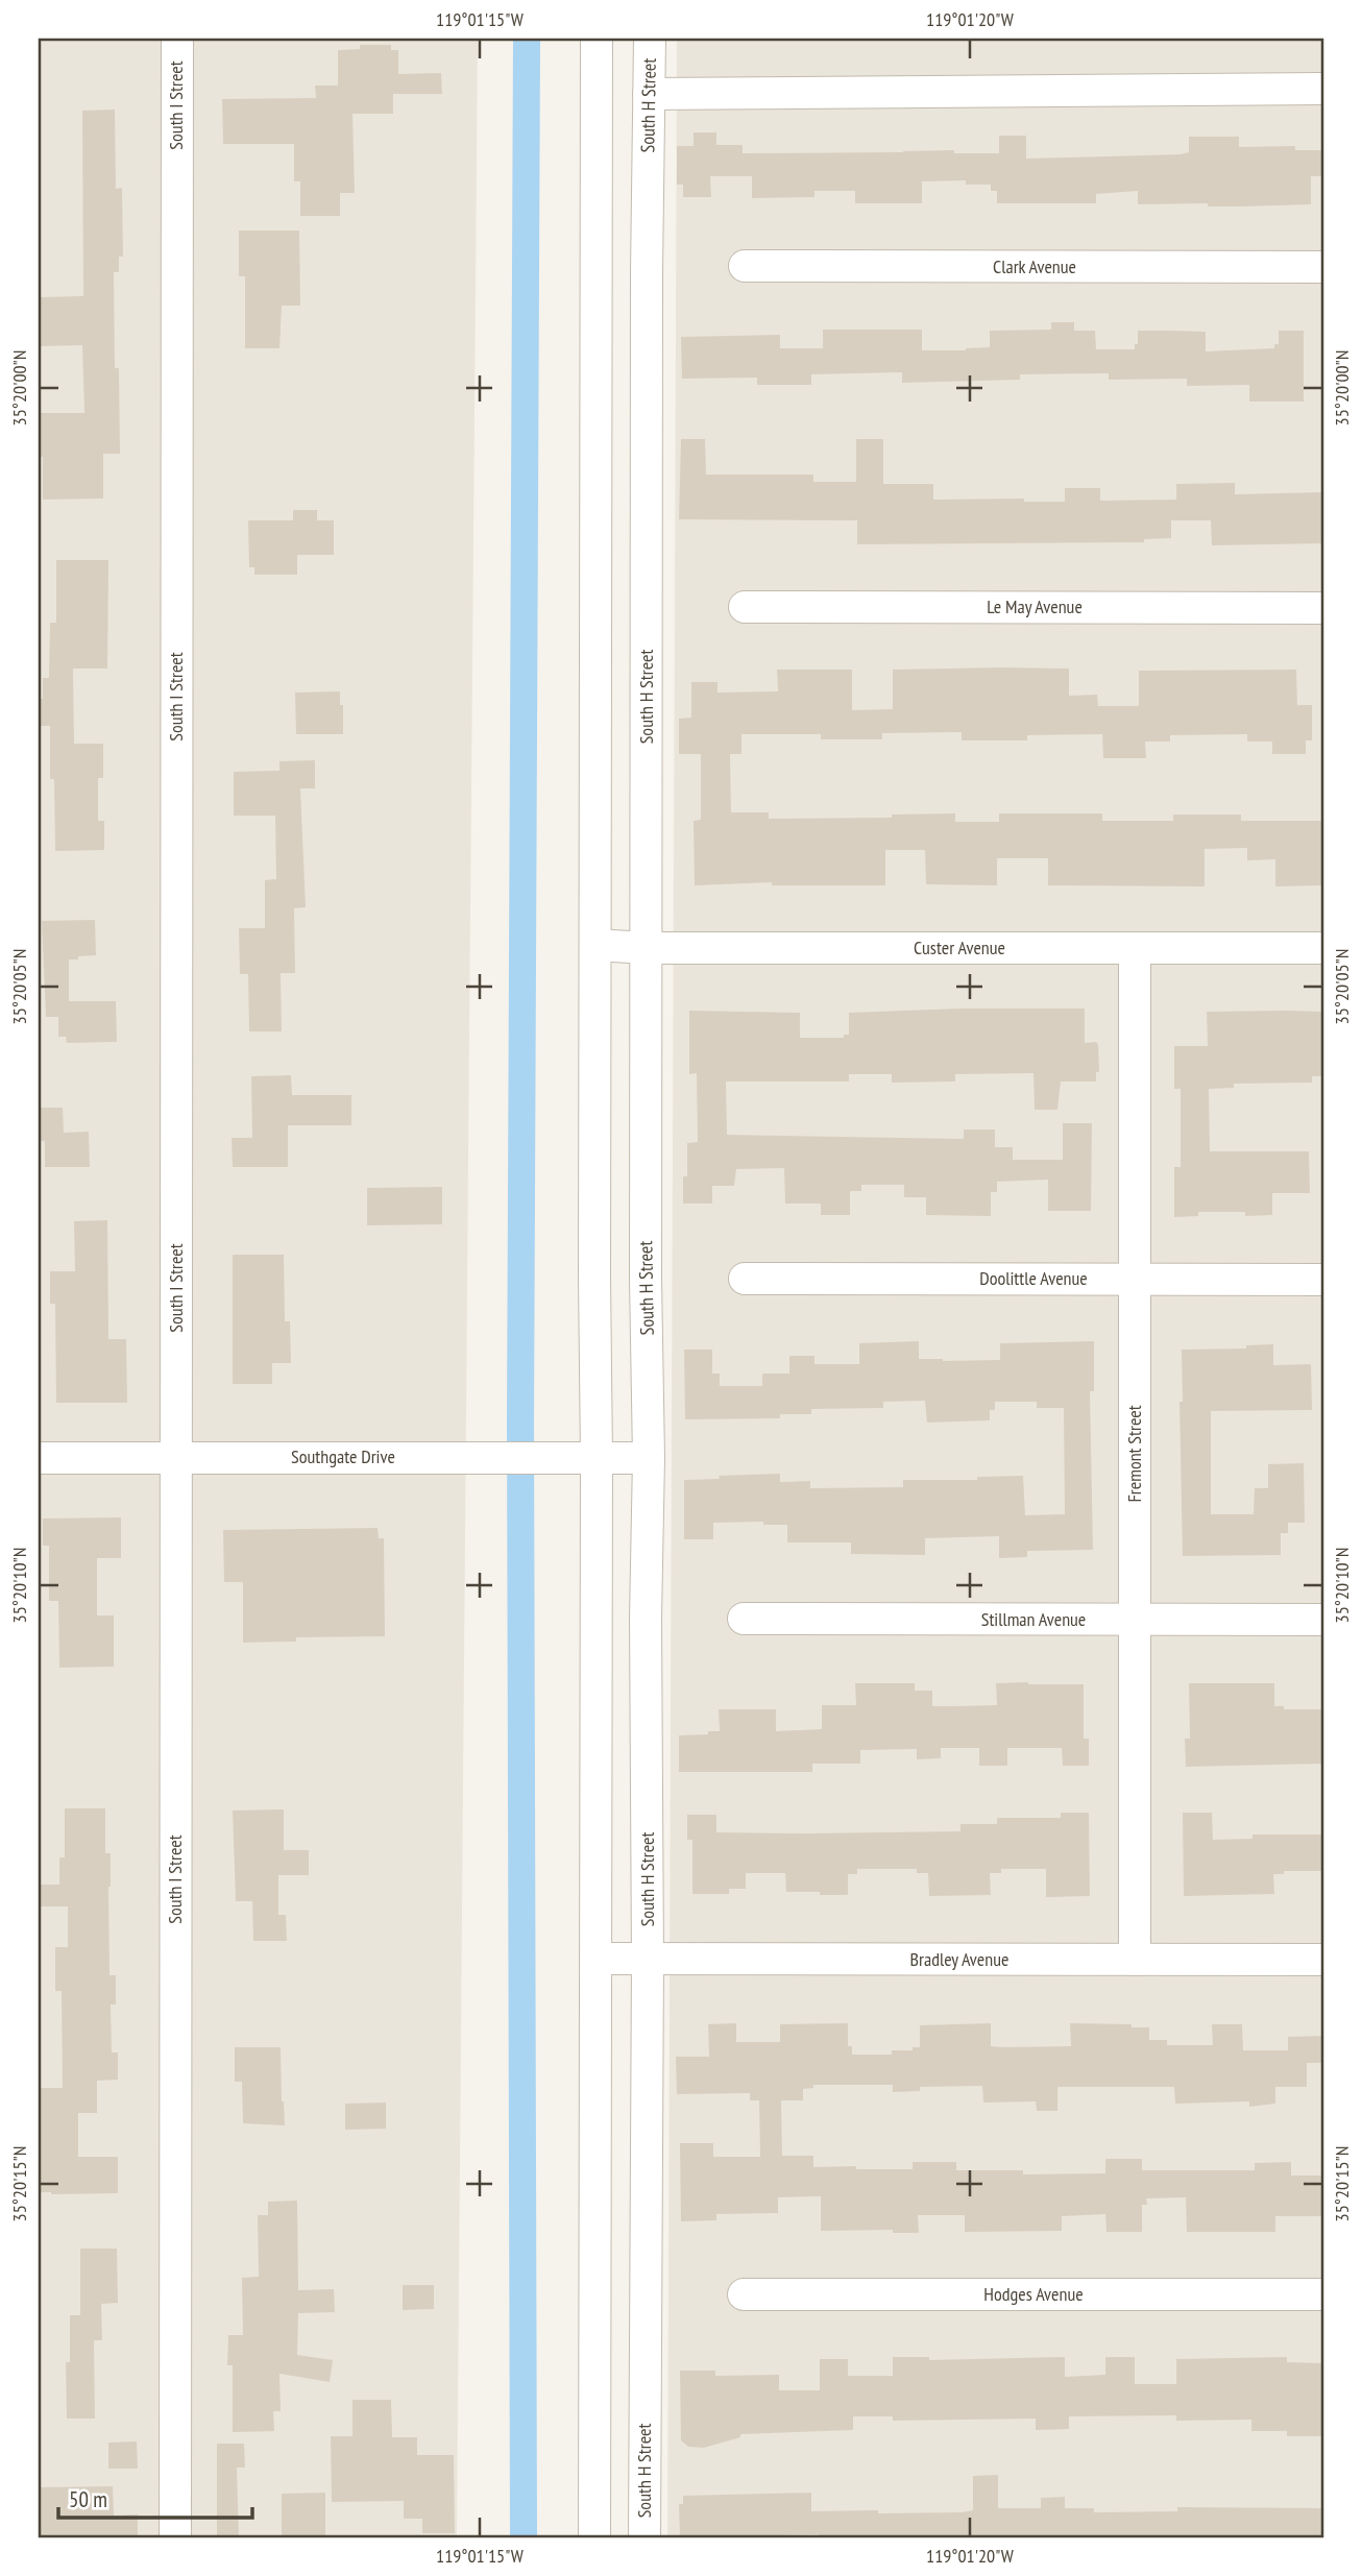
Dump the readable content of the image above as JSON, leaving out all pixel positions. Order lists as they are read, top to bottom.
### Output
{
  "streets": {
    "street": [
      "South I Street",
      "South H Street",
      "Clark Avenue",
      "Le May Avenue",
      "Custer Avenue",
      "Doolittle Avenue",
      "Fremont Street",
      "Southgate Drive",
      "Stillman Avenue",
      "Bradley Avenue",
      "Hodges Avenue"
    ]
  },
  "crossings": [
    ["South I Street", "Southgate Drive"],
    ["South H Street", "Custer Avenue"],
    ["South H Street", "Southgate Drive"],
    ["South H Street", "Bradley Avenue"],
    ["Custer Avenue", "Fremont Street"],
    ["Doolittle Avenue", "Fremont Street"],
    ["Fremont Street", "Stillman Avenue"],
    ["Fremont Street", "Bradley Avenue"]
  ],
  "scale_bar": "50 m",
  "coordinates": [
    "119°01'15\"W",
    "119°01'20\"W",
    "35°20'00\"N",
    "35°20'05\"N",
    "35°20'10\"N",
    "35°20'15\"N"
  ]
}
